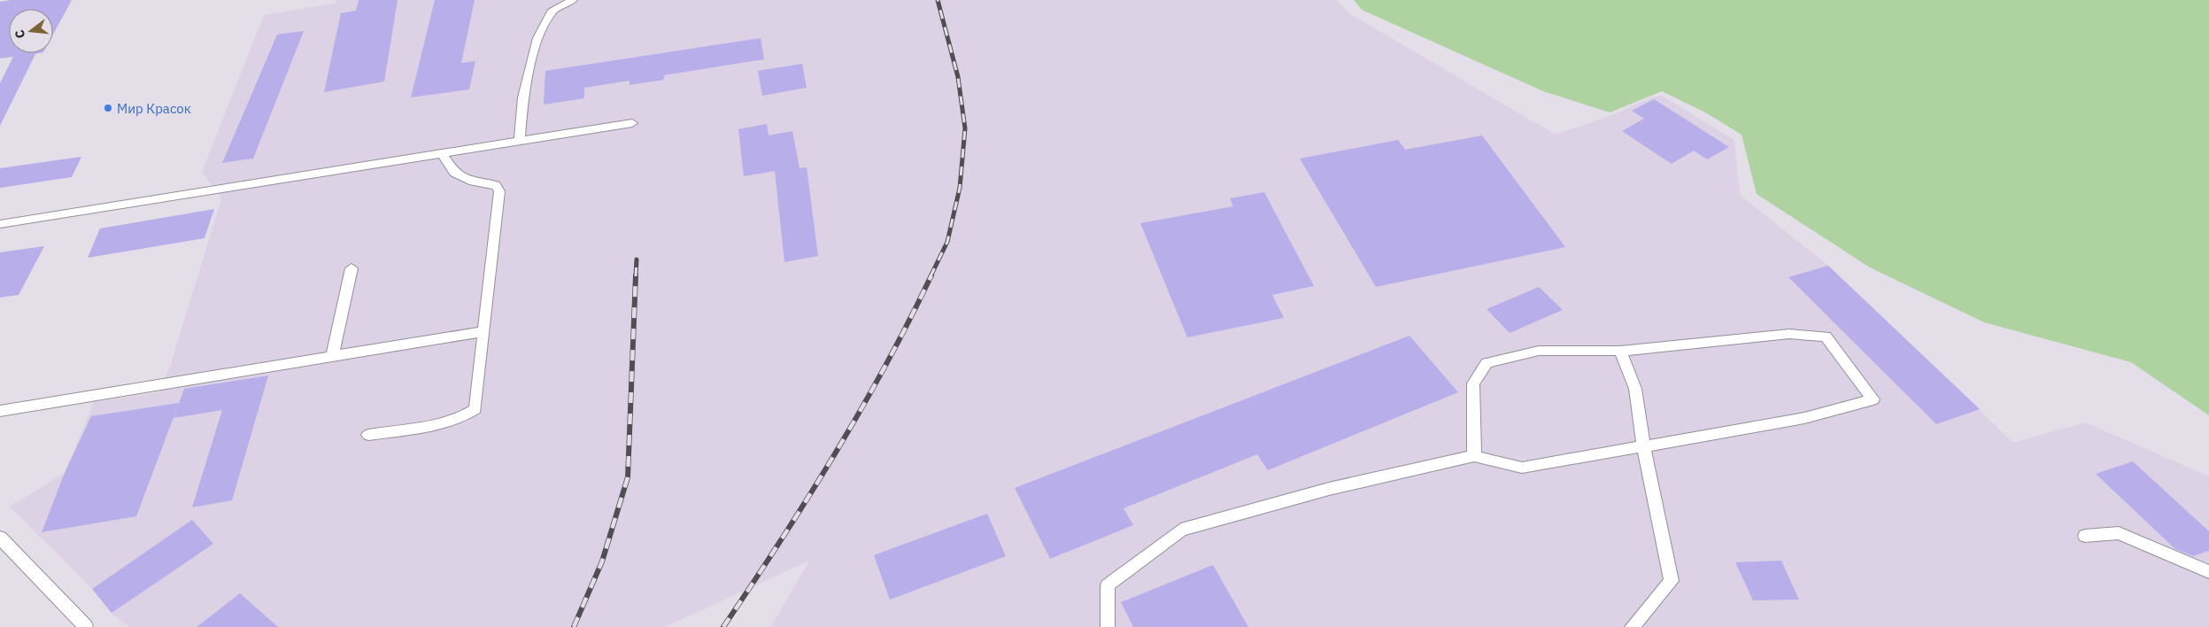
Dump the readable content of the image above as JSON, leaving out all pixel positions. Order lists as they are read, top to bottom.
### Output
{
  "places": ["Мир Красок"],
  "north": "left"
}
